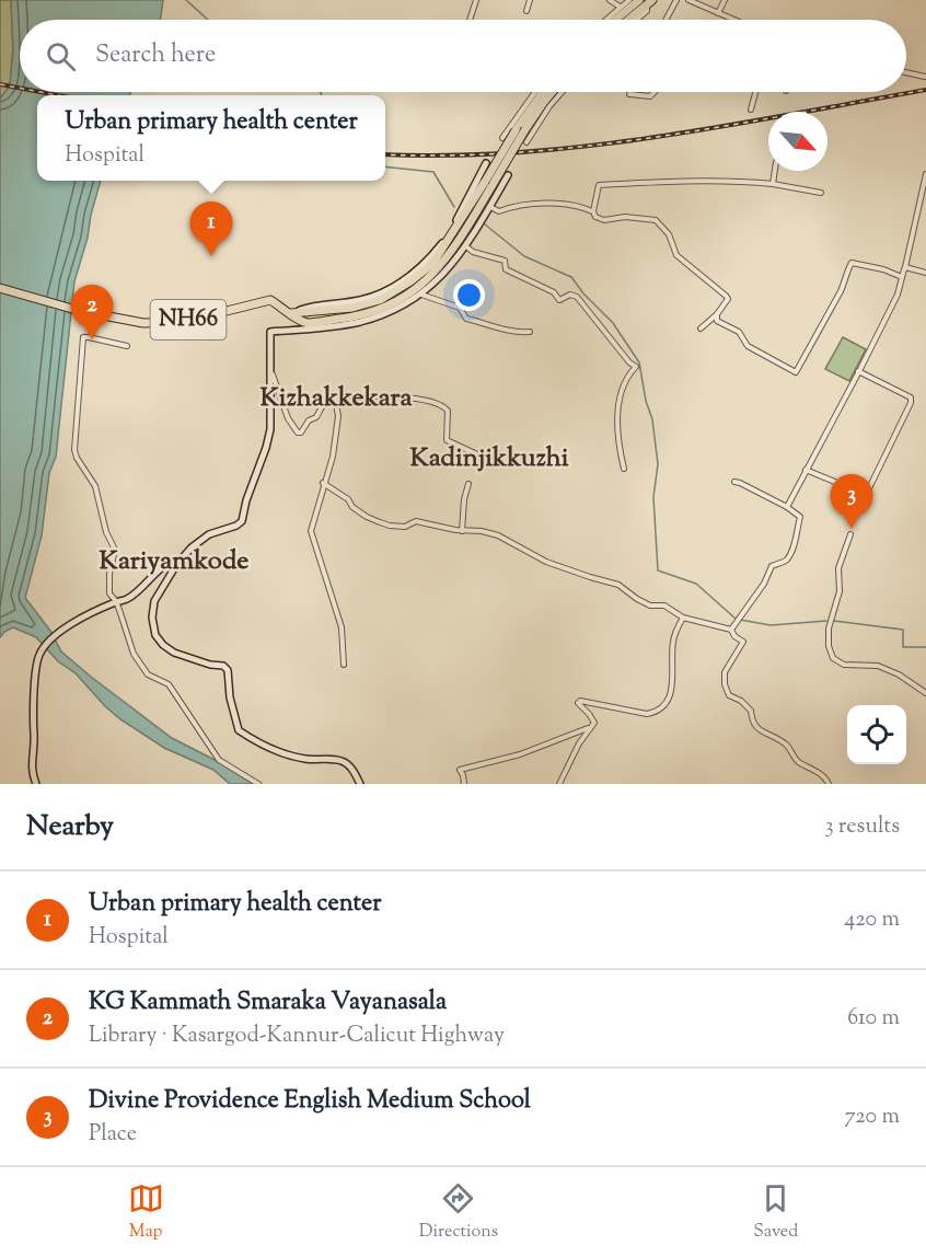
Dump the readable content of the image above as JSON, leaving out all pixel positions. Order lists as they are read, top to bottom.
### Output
{
  "streets": {
    "highway": ["NH66"]
  },
  "districts": ["Kizhakkekara", "Kadinjikkuzhi", "Kariyamkode"],
  "north": "bottom right",
  "page": {
    "search": "Search here",
    "popup": ["Urban primary health center", "Hospital"],
    "pins": ["1", "2", "3"],
    "heading": ["Nearby", "3 results"],
    "list": [
      {
        "mark": "1",
        "name": "Urban primary health center",
        "note": "Hospital",
        "value": "420 m"
      },
      {
        "mark": "2",
        "name": "KG Kammath Smaraka Vayanasala",
        "note": "Library · Kasargod-Kannur-Calicut Highway",
        "value": "610 m"
      },
      {
        "mark": "3",
        "name": "Divine Providence English Medium School",
        "note": "Place",
        "value": "720 m"
      }
    ],
    "nav": ["Map", "Directions", "Saved"]
  }
}
